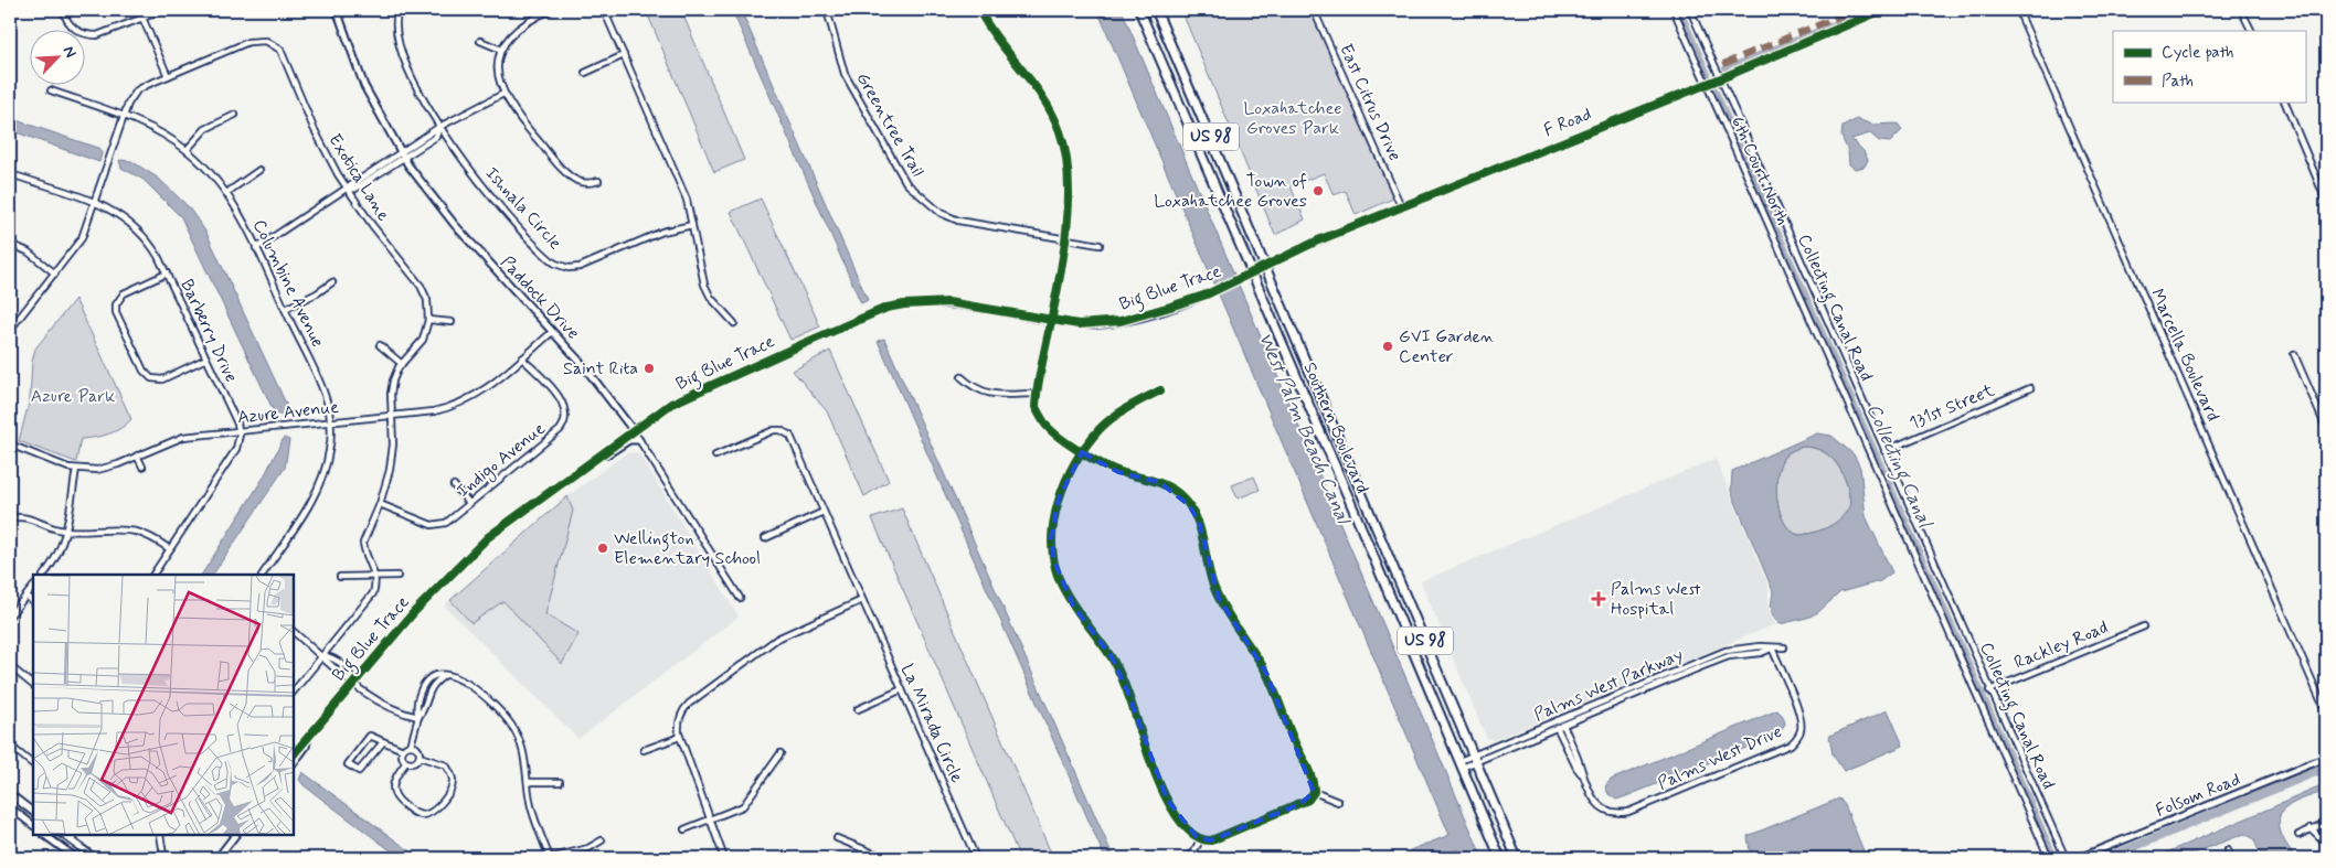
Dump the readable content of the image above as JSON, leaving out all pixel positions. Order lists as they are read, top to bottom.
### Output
{
  "streets": {
    "highway": ["US 98", "Southern Boulevard"],
    "street": [
      "East Citrus Drive",
      "F Road",
      "Greentree Trail",
      "6th Court North",
      "Exotica Lane",
      "Ishnala Circle",
      "Columbine Avenue",
      "Big Blue Trace",
      "Paddock Drive",
      "Collecting Canal Road",
      "Barberry Drive",
      "Marcella Boulevard",
      "131st Street",
      "Azure Avenue",
      "Indigo Avenue",
      "Rackley Road",
      "Palms West Parkway",
      "La Mirada Circle",
      "Palms West Drive",
      "Folsom Road"
    ]
  },
  "crossings": [
    ["East Citrus Drive", "F Road"],
    ["F Road", "6th Court North"],
    ["F Road", "Big Blue Trace"],
    ["F Road", "Collecting Canal Road"],
    ["F Road", "Southern Boulevard"],
    ["Exotica Lane", "Columbine Avenue"],
    ["Exotica Lane", "Barberry Drive"],
    ["Columbine Avenue", "Azure Avenue"],
    ["Big Blue Trace", "Paddock Drive"],
    ["Big Blue Trace", "Southern Boulevard"],
    ["Paddock Drive", "Azure Avenue"],
    ["Collecting Canal Road", "131st Street"],
    ["Collecting Canal Road", "Rackley Road"],
    ["Barberry Drive", "Azure Avenue"],
    ["Azure Avenue", "Indigo Avenue"],
    ["Southern Boulevard", "Palms West Parkway"],
    ["Palms West Parkway", "Palms West Drive"]
  ],
  "water": ["West Palm Beach Canal", "Collecting Canal"],
  "parks": ["Loxahatchee Groves Park", "Azure Park"],
  "places": {
    "other": [
      "Town of Loxahatchee Groves",
      "GVI Garden Center",
      "Saint Rita",
      "Wellington Elementary School"
    ],
    "health": ["Palms West Hospital"]
  },
  "legend": ["Cycle path", "Path"],
  "north": "top right"
}
